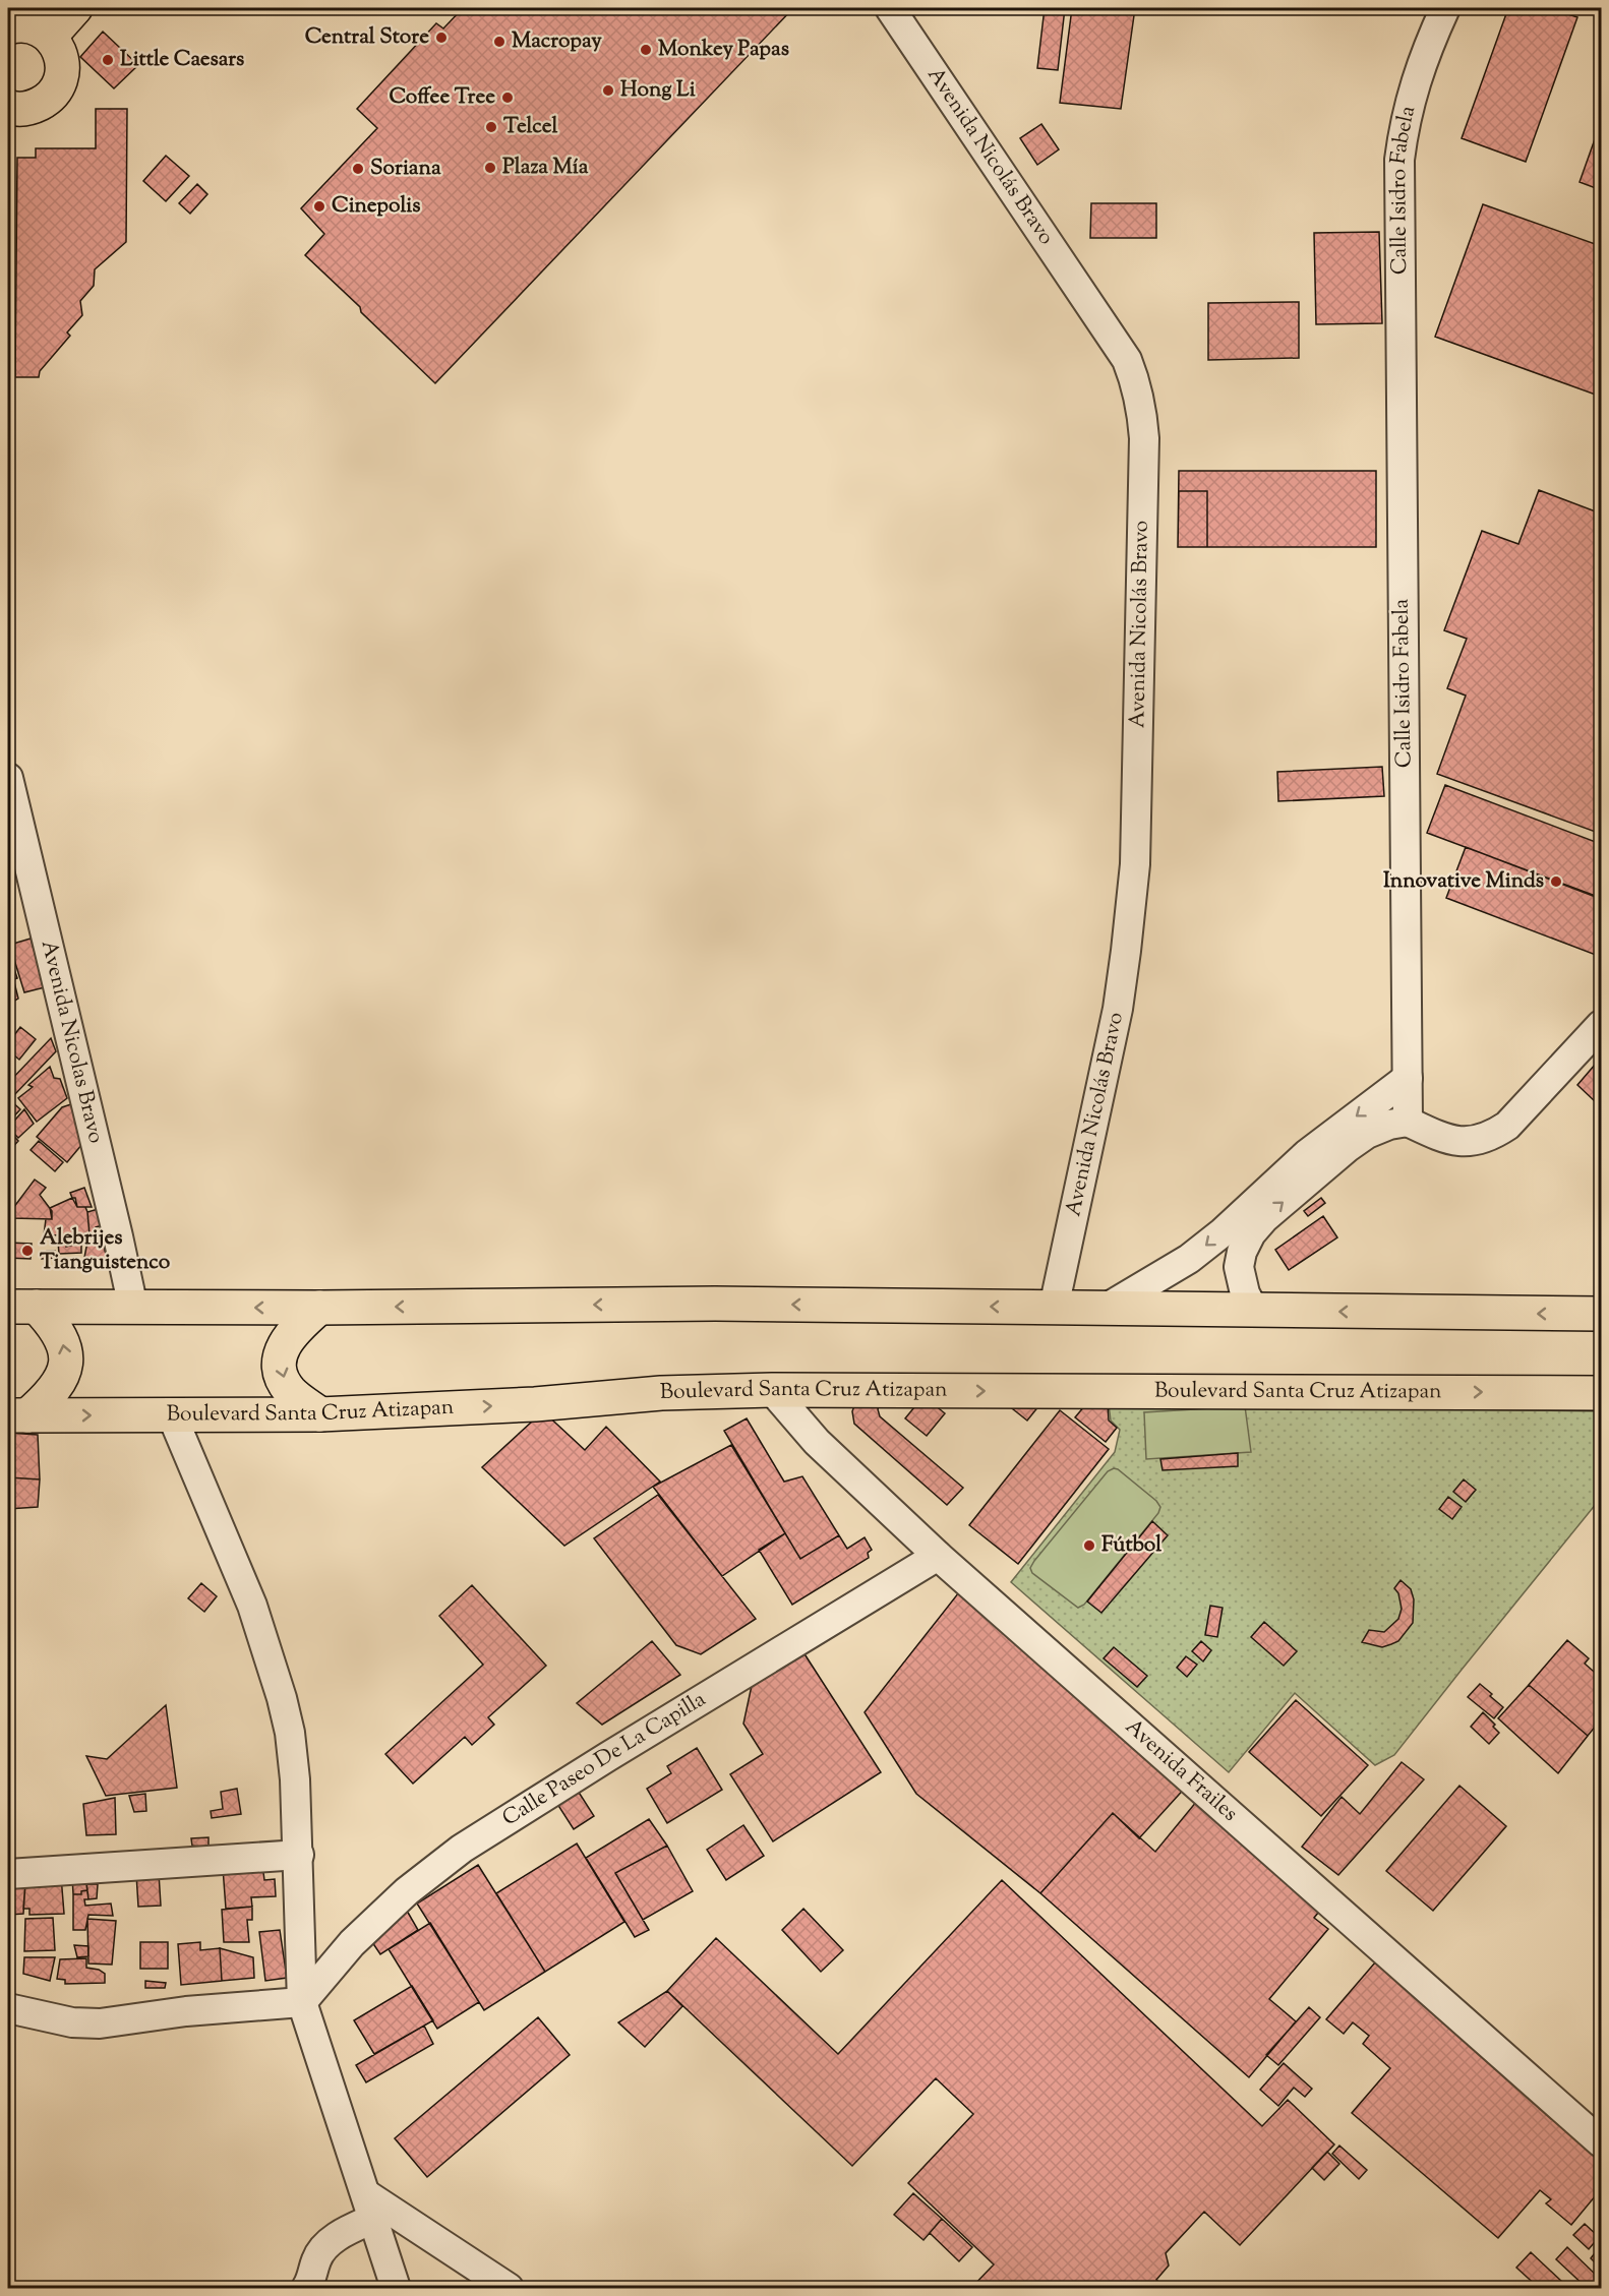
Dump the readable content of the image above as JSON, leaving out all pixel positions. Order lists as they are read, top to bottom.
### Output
{
  "streets": {
    "main road": ["Boulevard Santa Cruz Atizapan"],
    "street": [
      "Avenida Nicolás Bravo",
      "Calle Isidro Fabela",
      "Avenida Nicolas Bravo",
      "Calle Paseo De La Capilla",
      "Avenida Frailes"
    ]
  },
  "crossings": [
    ["Boulevard Santa Cruz Atizapan", "Avenida Frailes"],
    ["Calle Paseo De La Capilla", "Avenida Frailes"]
  ],
  "places": [
    "Central Store",
    "Macropay",
    "Monkey Papas",
    "Little Caesars",
    "Hong Li",
    "Coffee Tree",
    "Telcel",
    "Plaza Mía",
    "Soriana",
    "Cinepolis",
    "Innovative Minds",
    "Alebrijes Tianguistenco",
    "Fútbol"
  ]
}
